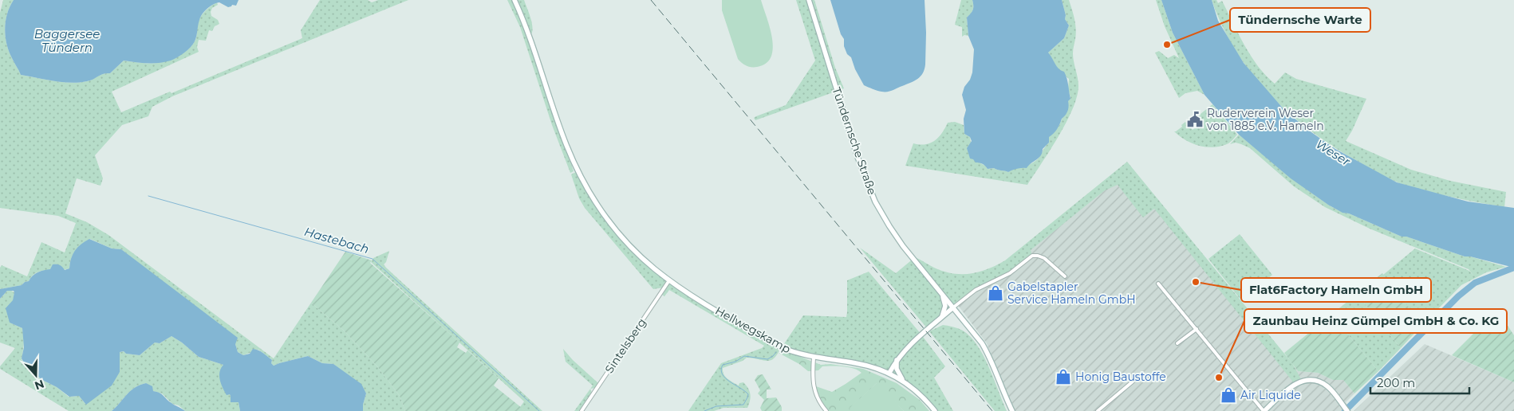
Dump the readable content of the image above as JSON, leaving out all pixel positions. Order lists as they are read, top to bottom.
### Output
{
  "streets": {
    "main road": ["Tündernsche Straße", "Hellwegskamp"],
    "street": ["Sintelsberg"]
  },
  "crossings": [
    ["Hellwegskamp", "Sintelsberg"]
  ],
  "water": ["Baggersee Tündern", "Weser", "Hastebach"],
  "places": {
    "other": ["Tündernsche Warte", "Flat6Factory Hameln GmbH", "Zaunbau Heinz Gümpel GmbH & Co. KG"],
    "public building": ["Ruderverein Weser von 1885 e.V. Hameln"],
    "shop": ["Gabelstapler Service Hameln GmbH", "Honig Baustoffe", "Air Liquide"]
  },
  "scale_bar": "200 m",
  "north": "bottom"
}
